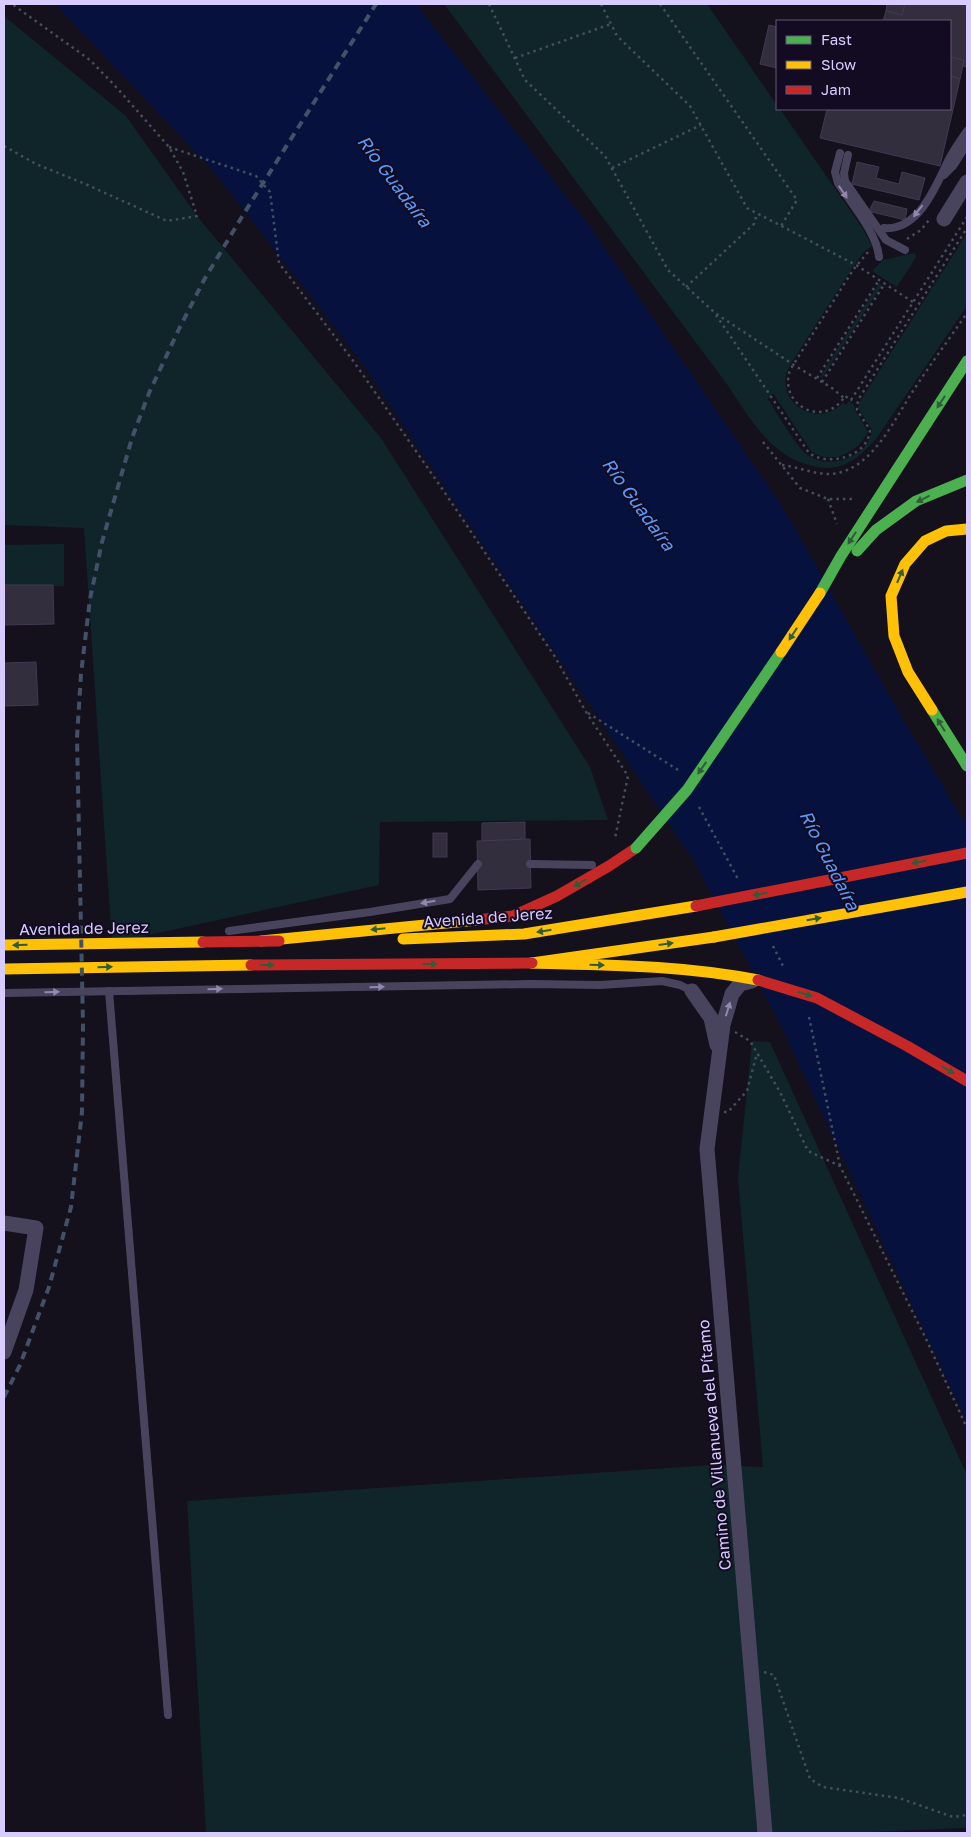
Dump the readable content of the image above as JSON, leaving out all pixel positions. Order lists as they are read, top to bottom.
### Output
{
  "streets": {
    "main road": ["Avenida de Jerez"],
    "street": ["Camino de Villanueva del Pítamo"]
  },
  "water": ["Río Guadaíra"],
  "legend": ["Fast", "Slow", "Jam"]
}
